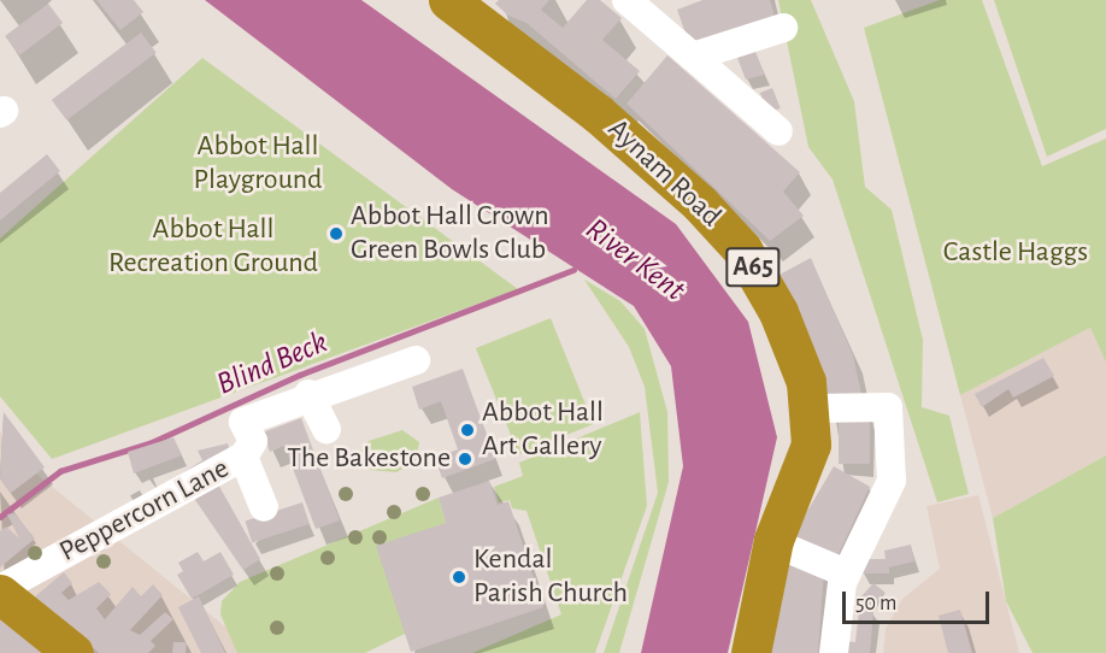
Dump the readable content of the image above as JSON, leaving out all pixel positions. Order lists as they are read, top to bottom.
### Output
{
  "streets": {
    "highway": ["Aynam Road", "A65"],
    "street": ["Peppercorn Lane"]
  },
  "water": ["River Kent", "Blind Beck"],
  "parks": ["Abbot Hall Playground", "Abbot Hall Recreation Ground", "Castle Haggs"],
  "places": [
    "Abbot Hall Crown Green Bowls Club",
    "Abbot Hall Art Gallery",
    "The Bakestone",
    "Kendal Parish Church"
  ],
  "scale_bar": "50 m"
}
